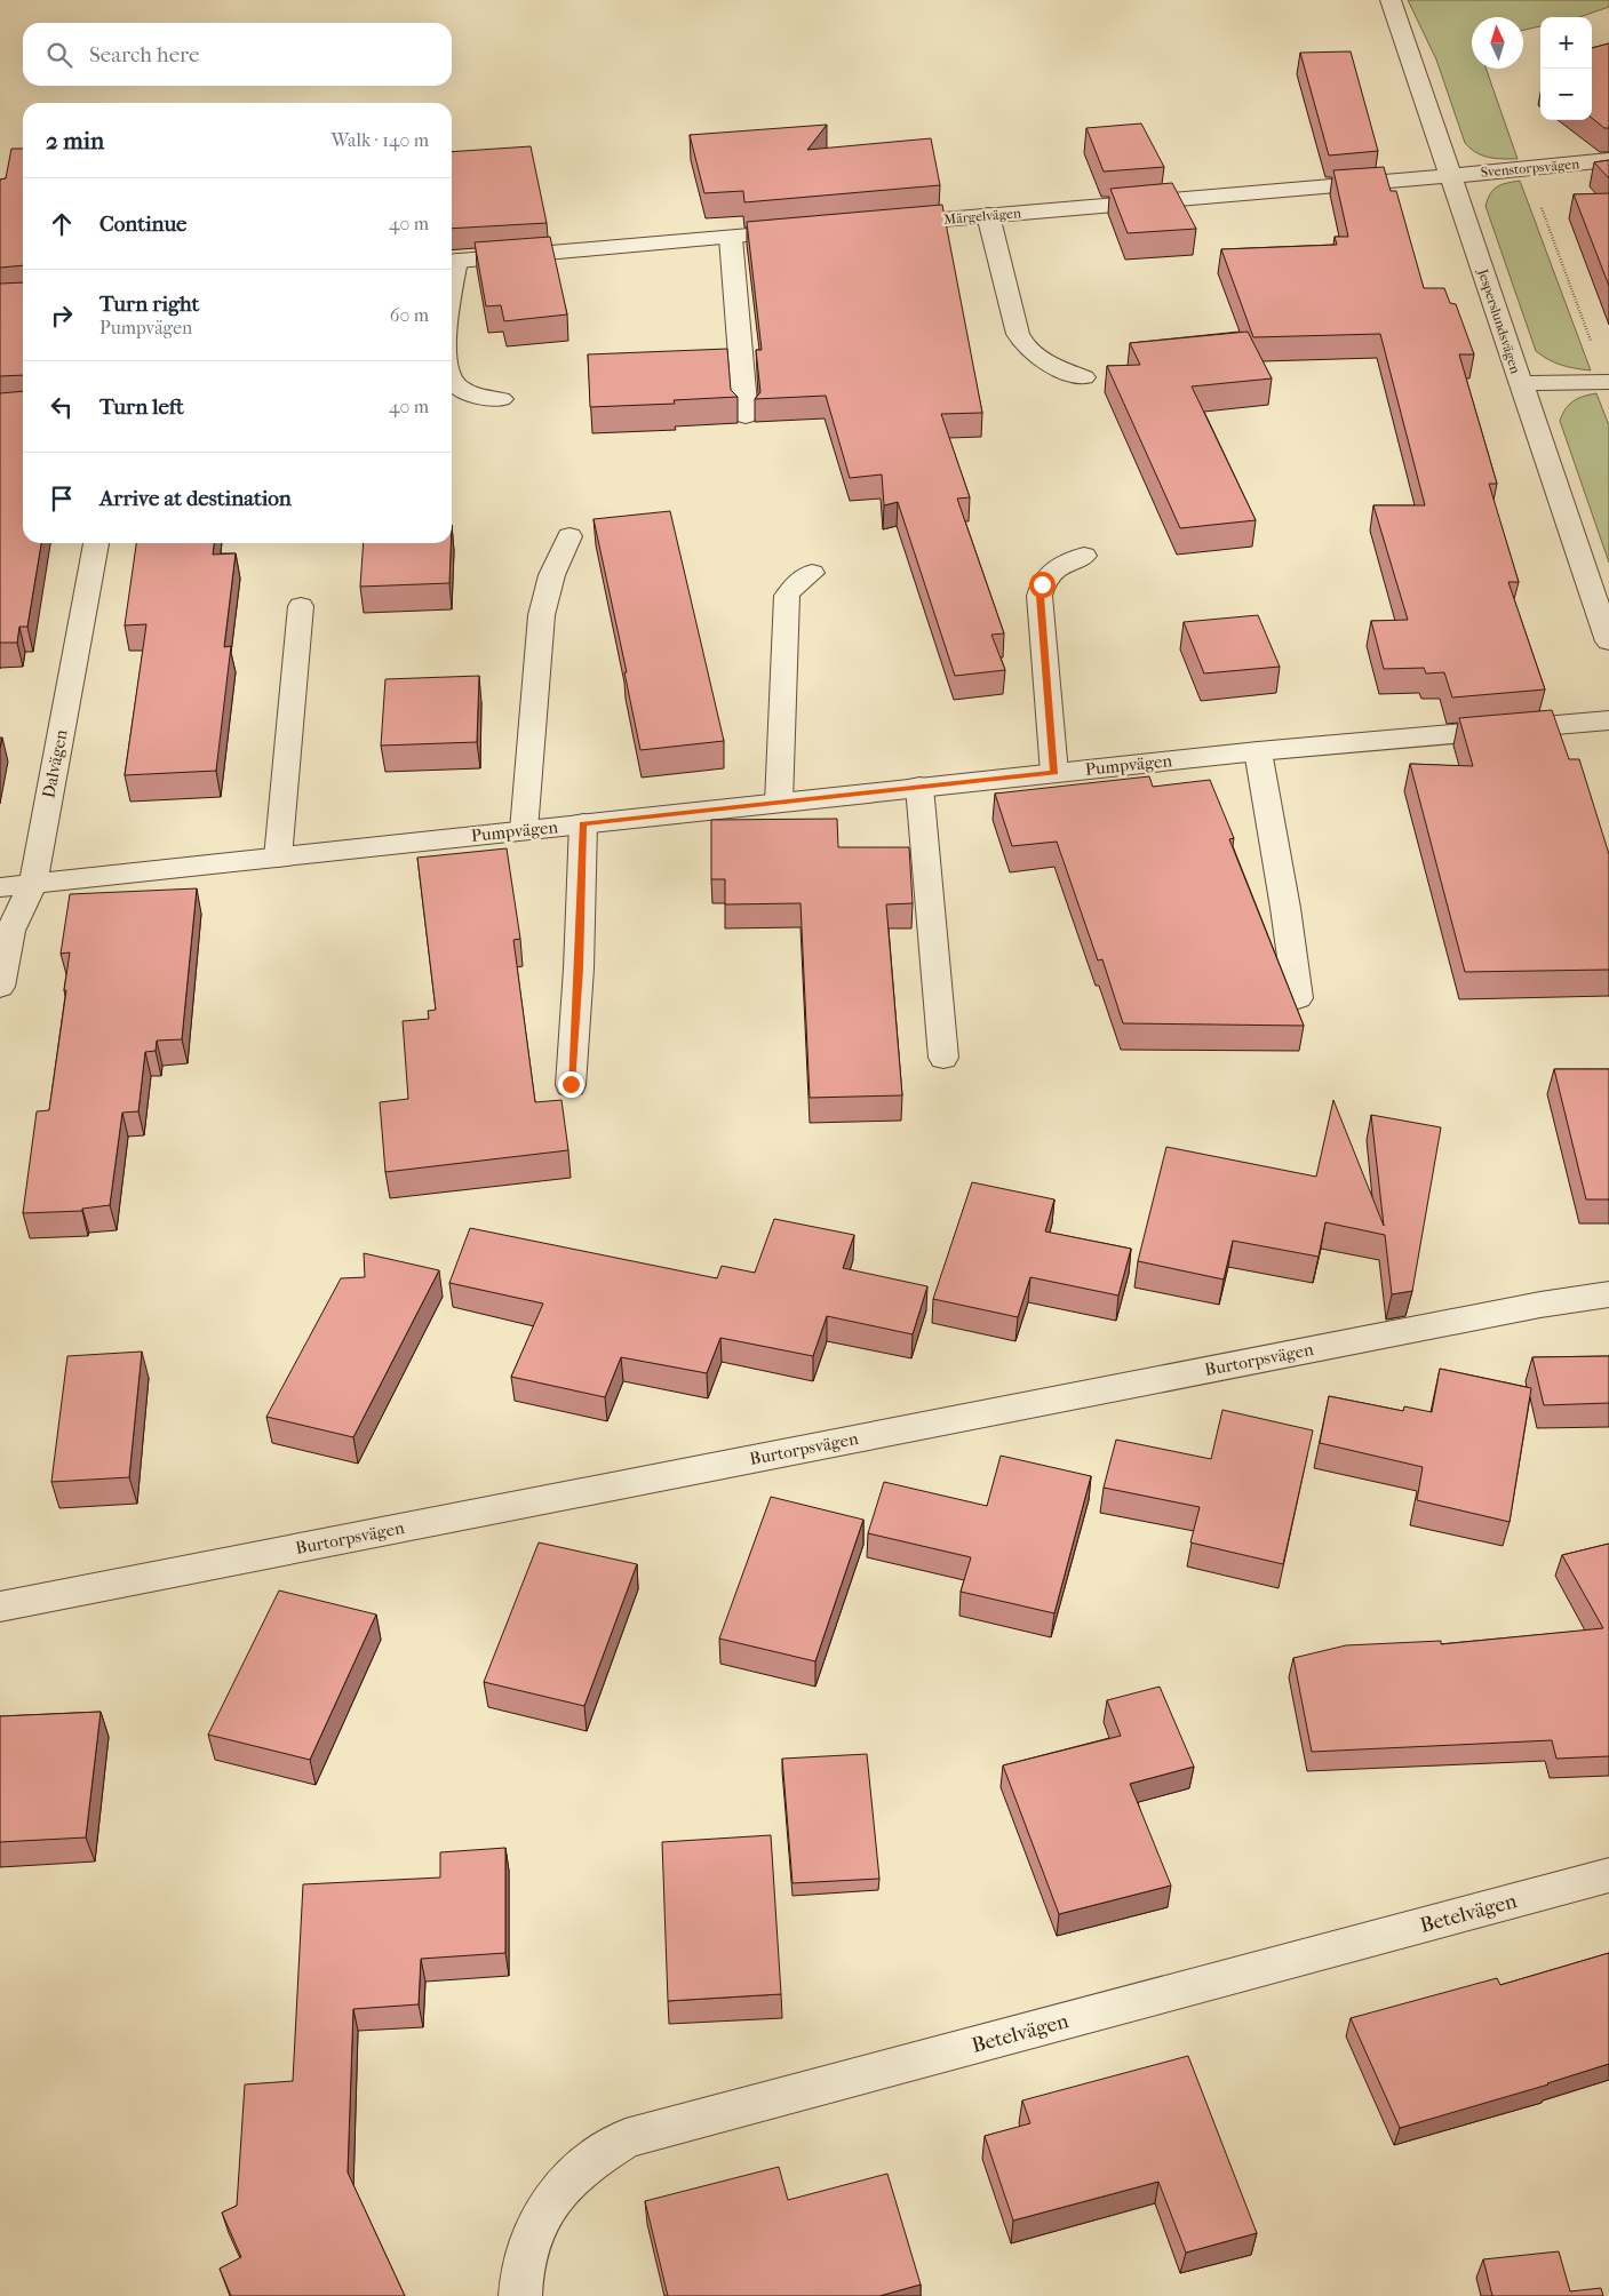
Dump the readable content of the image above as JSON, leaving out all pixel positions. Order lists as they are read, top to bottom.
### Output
{
  "streets": {
    "street": [
      "Svenstorpsvägen",
      "Märgelvägen",
      "Jesperslundsvägen",
      "Dalvägen",
      "Pumpvägen",
      "Burtorpsvägen",
      "Betelvägen"
    ]
  },
  "crossings": [
    ["Svenstorpsvägen", "Märgelvägen"],
    ["Svenstorpsvägen", "Jesperslundsvägen"],
    ["Märgelvägen", "Jesperslundsvägen"],
    ["Dalvägen", "Pumpvägen"]
  ],
  "north": "top",
  "page": {
    "map_buttons": ["+", "−"],
    "search": "Search here",
    "heading": ["2 min", "Walk · 140 m"],
    "list": [
      ["Continue", "40 m"],
      ["Turn right", "Pumpvägen", "60 m"],
      ["Turn left", "40 m"],
      "Arrive at destination"
    ]
  }
}
